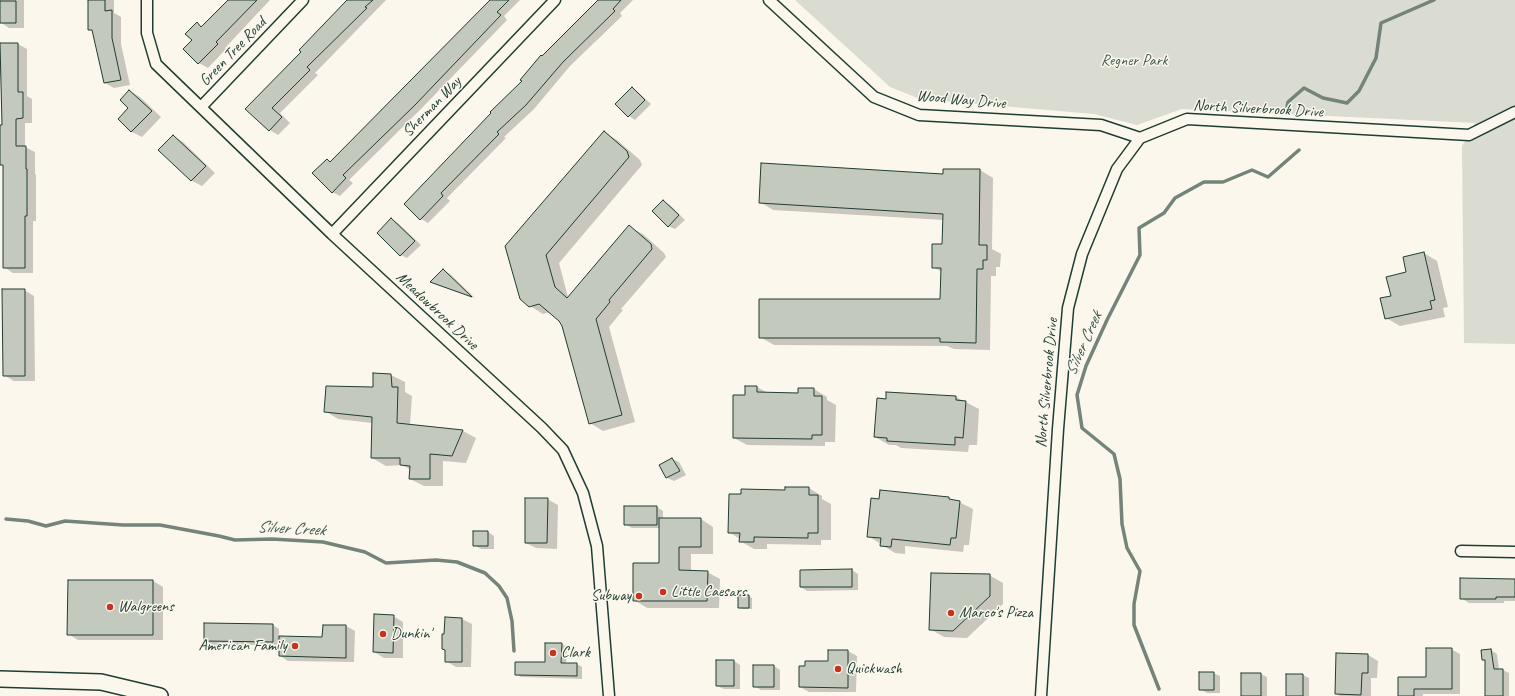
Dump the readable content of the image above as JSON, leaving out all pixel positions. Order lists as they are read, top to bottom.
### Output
{
  "streets": {
    "street": [
      "Green Tree Road",
      "Wood Way Drive",
      "Sherman Way",
      "North Silverbrook Drive",
      "Meadowbrook Drive"
    ]
  },
  "crossings": [
    ["Green Tree Road", "Meadowbrook Drive"],
    ["Wood Way Drive", "North Silverbrook Drive"],
    ["Sherman Way", "Meadowbrook Drive"]
  ],
  "water": ["Silver Creek"],
  "parks": ["Regner Park"],
  "places": [
    "Little Caesars",
    "Subway",
    "Walgreens",
    "Marco's Pizza",
    "Dunkin'",
    "American Family",
    "Clark",
    "Quickwash"
  ]
}
